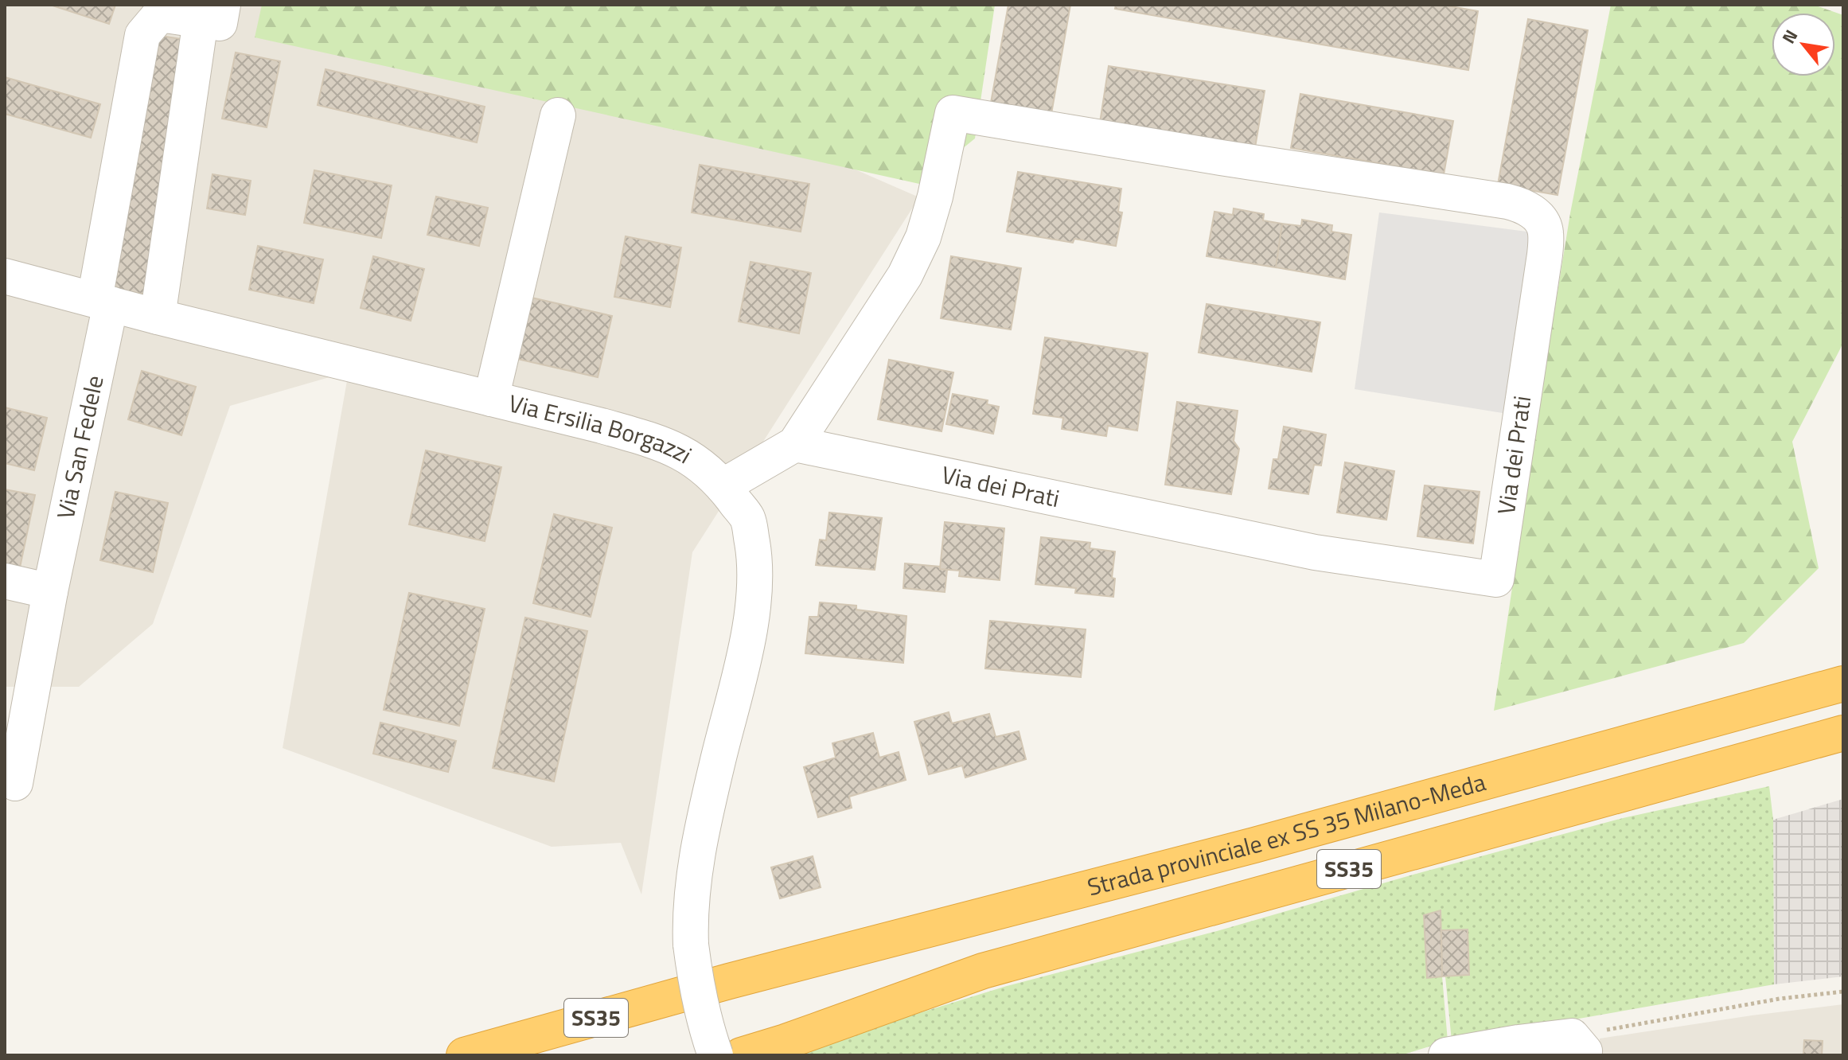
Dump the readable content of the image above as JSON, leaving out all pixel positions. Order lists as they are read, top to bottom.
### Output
{
  "streets": {
    "highway": ["Strada provinciale ex SS 35 Milano-Meda", "SS35"],
    "street": ["Via Ersilia Borgazzi", "Via San Fedele", "Via dei Prati"]
  },
  "crossings": [
    ["Via Ersilia Borgazzi", "Via San Fedele"]
  ],
  "north": "top left"
}
